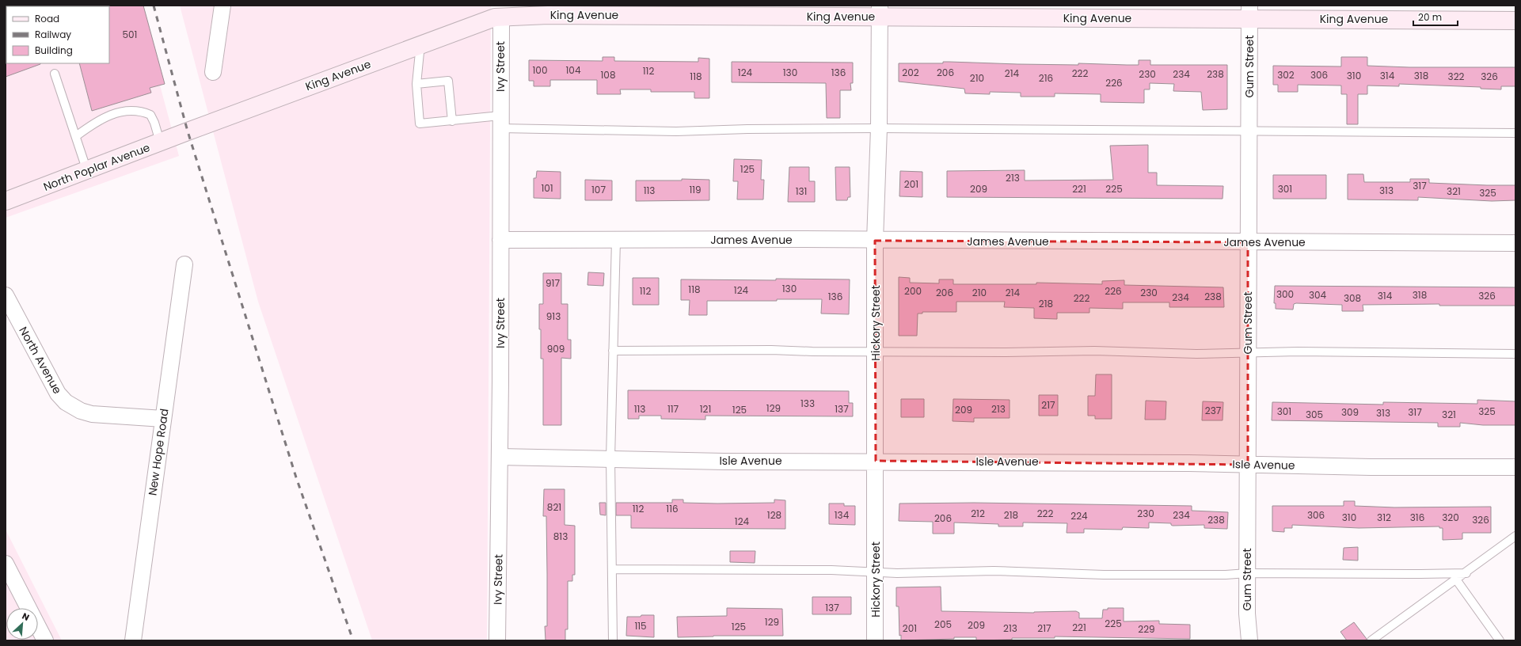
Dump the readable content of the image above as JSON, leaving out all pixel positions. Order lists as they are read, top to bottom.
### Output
{
  "streets": {
    "street": [
      "King Avenue",
      "Ivy Street",
      "Gum Street",
      "North Poplar Avenue",
      "James Avenue",
      "Hickory Street",
      "North Avenue",
      "New Hope Road",
      "Isle Avenue"
    ]
  },
  "crossings": [
    ["King Avenue", "Ivy Street"],
    ["King Avenue", "Gum Street"],
    ["King Avenue", "North Poplar Avenue"],
    ["King Avenue", "Hickory Street"],
    ["Ivy Street", "James Avenue"],
    ["Ivy Street", "Isle Avenue"],
    ["Gum Street", "James Avenue"],
    ["Gum Street", "Isle Avenue"],
    ["James Avenue", "Hickory Street"],
    ["Hickory Street", "Isle Avenue"],
    ["North Avenue", "New Hope Road"]
  ],
  "house_numbers": [
    "501",
    "100",
    "104",
    "112",
    "124",
    "130",
    "136",
    "202",
    "206",
    "214",
    "222",
    "230",
    "234",
    "238",
    "108",
    "302",
    "306",
    "310",
    "314",
    "318",
    "118",
    "322",
    "326",
    "210",
    "216",
    "226",
    "125",
    "213",
    "201",
    "317",
    "101",
    "209",
    "221",
    "225",
    "301",
    "107",
    "119",
    "113",
    "313",
    "131",
    "321",
    "325",
    "917",
    "130",
    "118",
    "124",
    "112",
    "200",
    "226",
    "206",
    "210",
    "214",
    "230",
    "300",
    "304",
    "318",
    "314",
    "326",
    "136",
    "238",
    "234",
    "222",
    "308",
    "218",
    "913",
    "909",
    "133",
    "217",
    "129",
    "113",
    "117",
    "121",
    "137",
    "213",
    "125",
    "209",
    "237",
    "301",
    "325",
    "309",
    "317",
    "313",
    "305",
    "321",
    "821",
    "112",
    "116",
    "212",
    "222",
    "230",
    "128",
    "134",
    "218",
    "234",
    "306",
    "224",
    "310",
    "312",
    "316",
    "320",
    "206",
    "238",
    "326",
    "124",
    "813",
    "137",
    "129",
    "225",
    "205",
    "209",
    "115",
    "125",
    "221",
    "201",
    "213",
    "217",
    "229"
  ],
  "legend": ["Road", "Railway", "Building"],
  "scale_bar": "20 m",
  "north": "top right"
}
